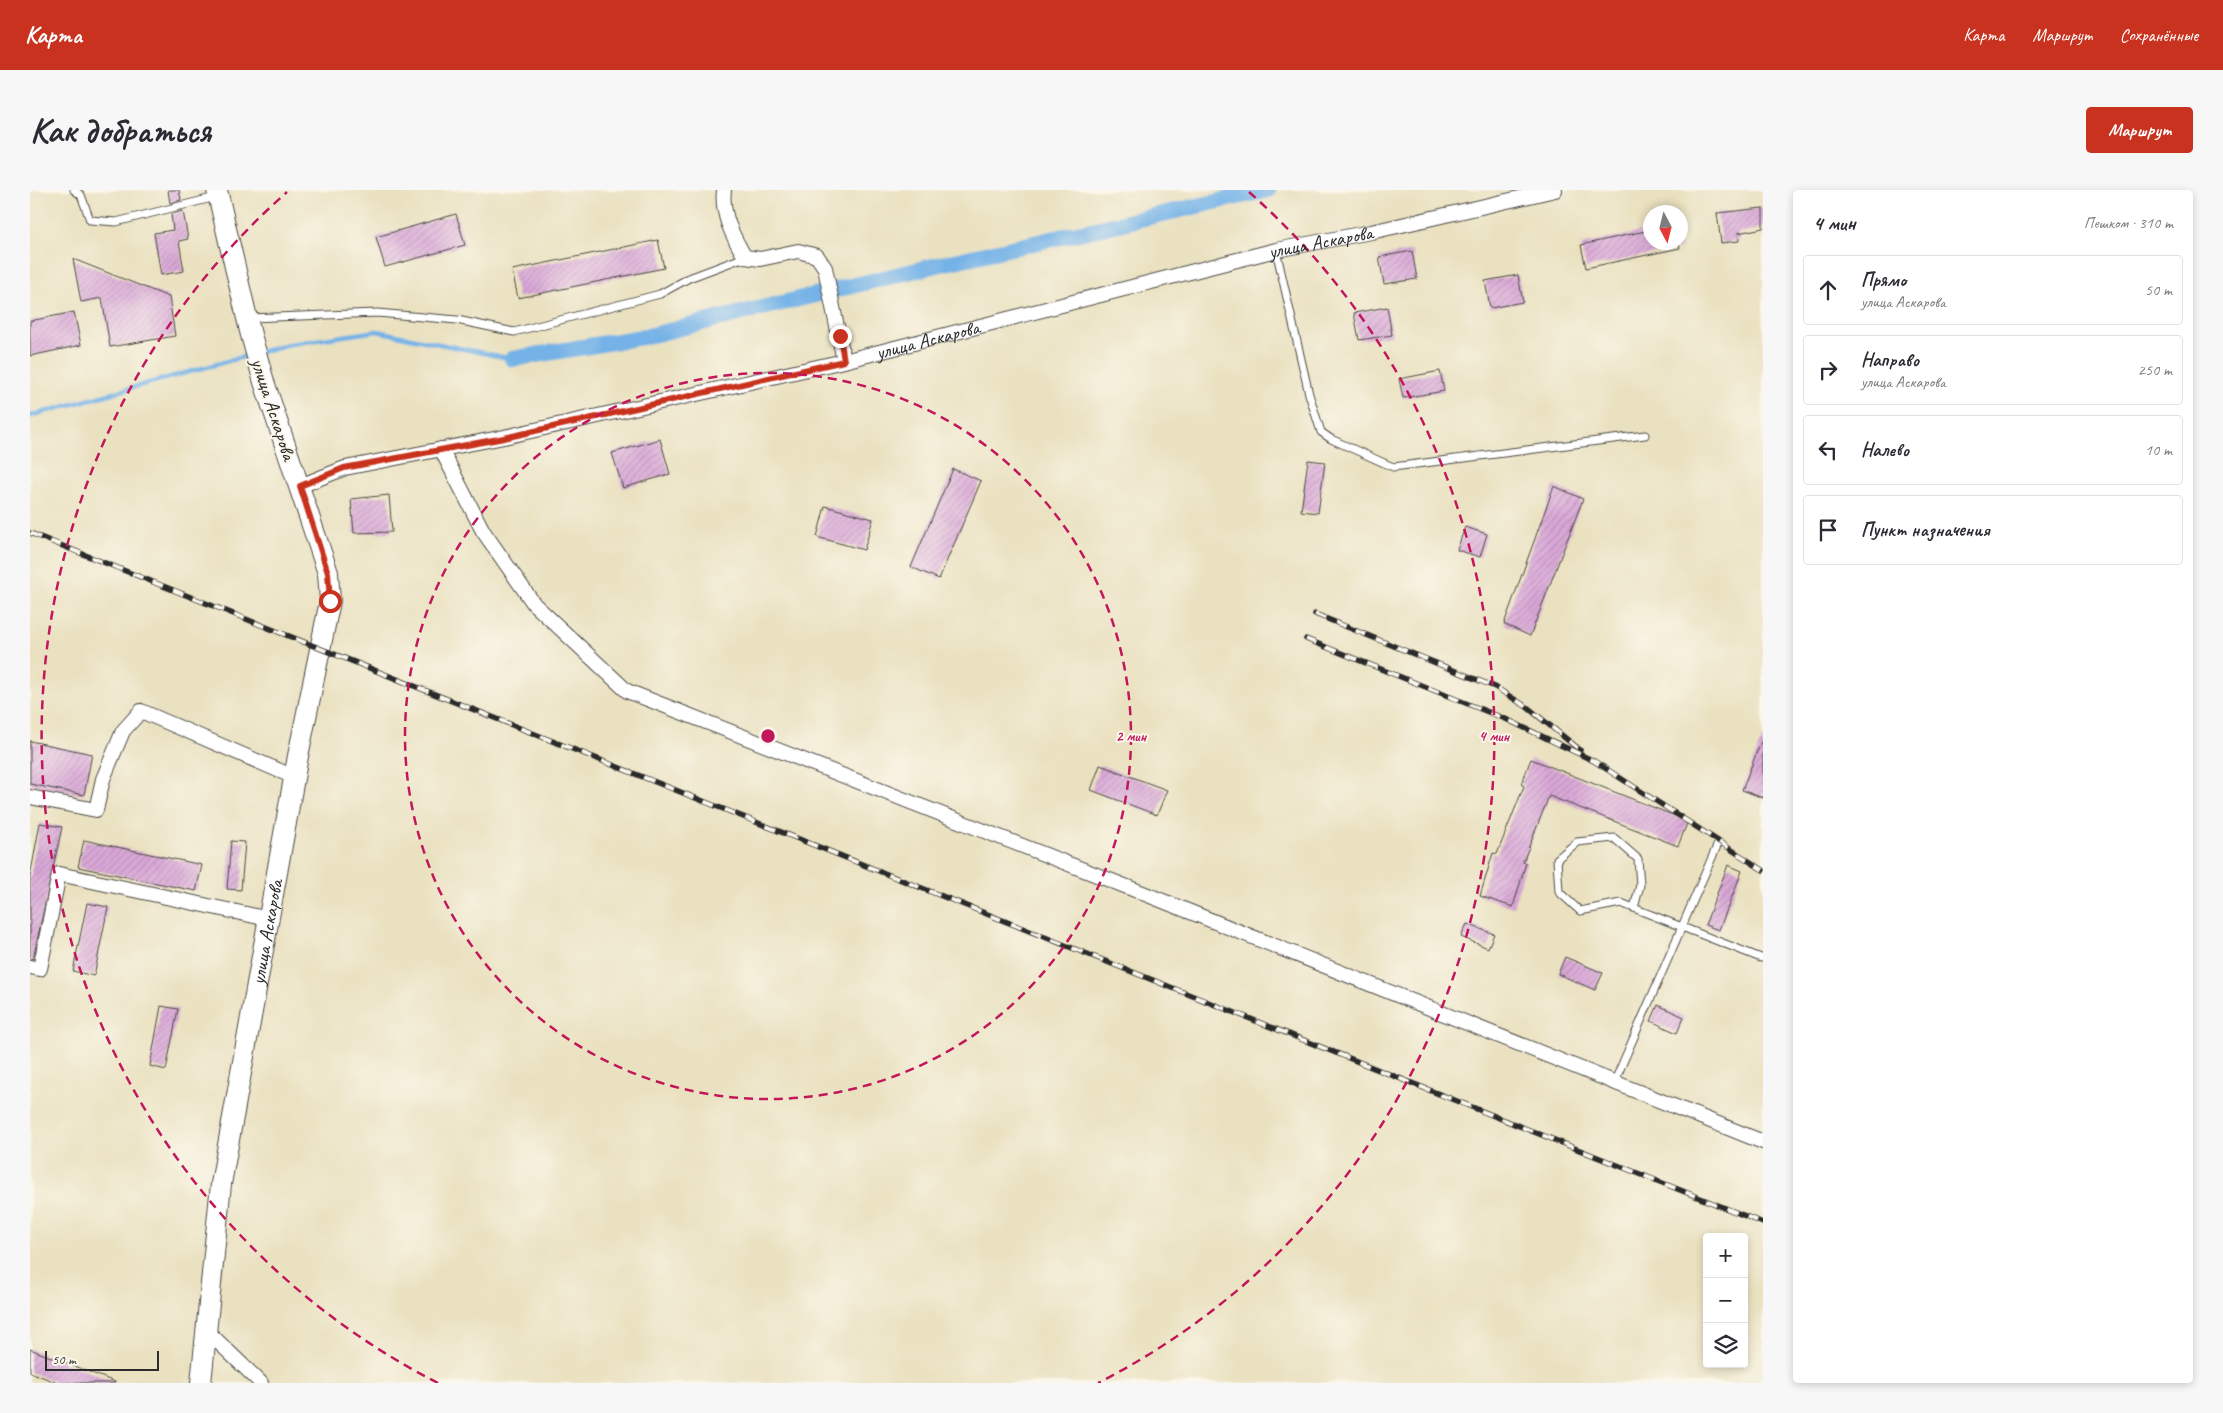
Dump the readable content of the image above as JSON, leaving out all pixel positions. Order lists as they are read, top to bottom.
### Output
{
  "streets": {
    "main road": ["улица Аскарова"]
  },
  "scale_bar": "50 m",
  "north": "bottom",
  "page": {
    "header": "Карта",
    "nav": ["Карта", "Маршрут", "Сохранённые"],
    "buttons": "Маршрут",
    "title": "Как добраться",
    "heading": ["4 мин", "Пешком · 310 m"],
    "list": [
      ["Прямо", "улица Аскарова", "50 m"],
      ["Направо", "улица Аскарова", "250 m"],
      ["Налево", "10 m"],
      "Пункт назначения"
    ],
    "map_buttons": ["+", "−"],
    "scale": "50 m"
  },
  "rings": ["2 мин", "4 мин"]
}
